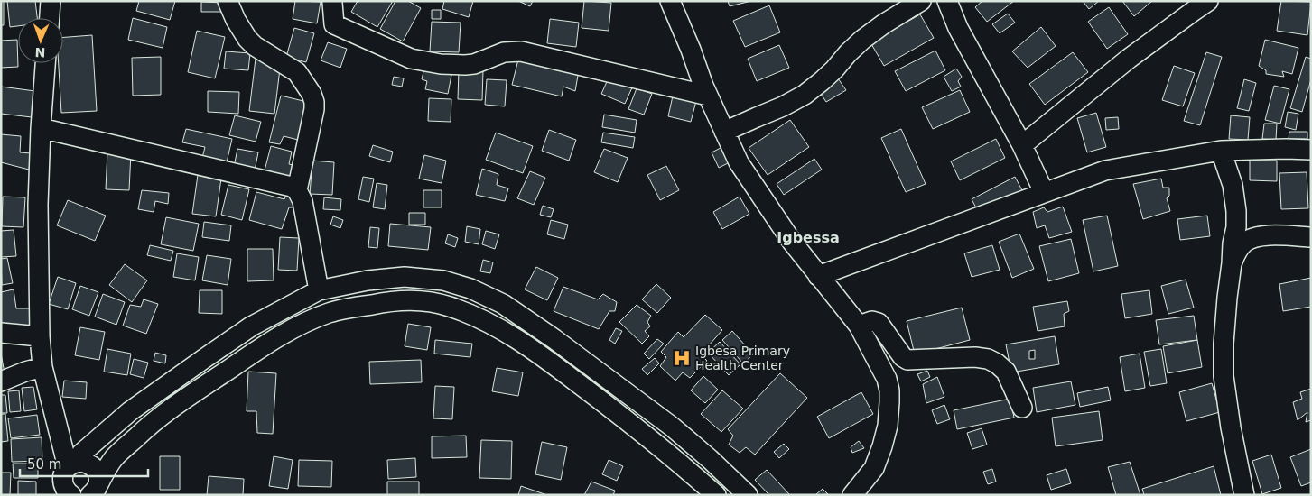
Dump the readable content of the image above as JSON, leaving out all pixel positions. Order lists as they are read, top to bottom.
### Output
{
  "districts": ["Igbessa"],
  "places": {
    "hospital": ["Igbesa Primary Health Center"]
  },
  "scale_bar": "50 m",
  "north": "bottom"
}
